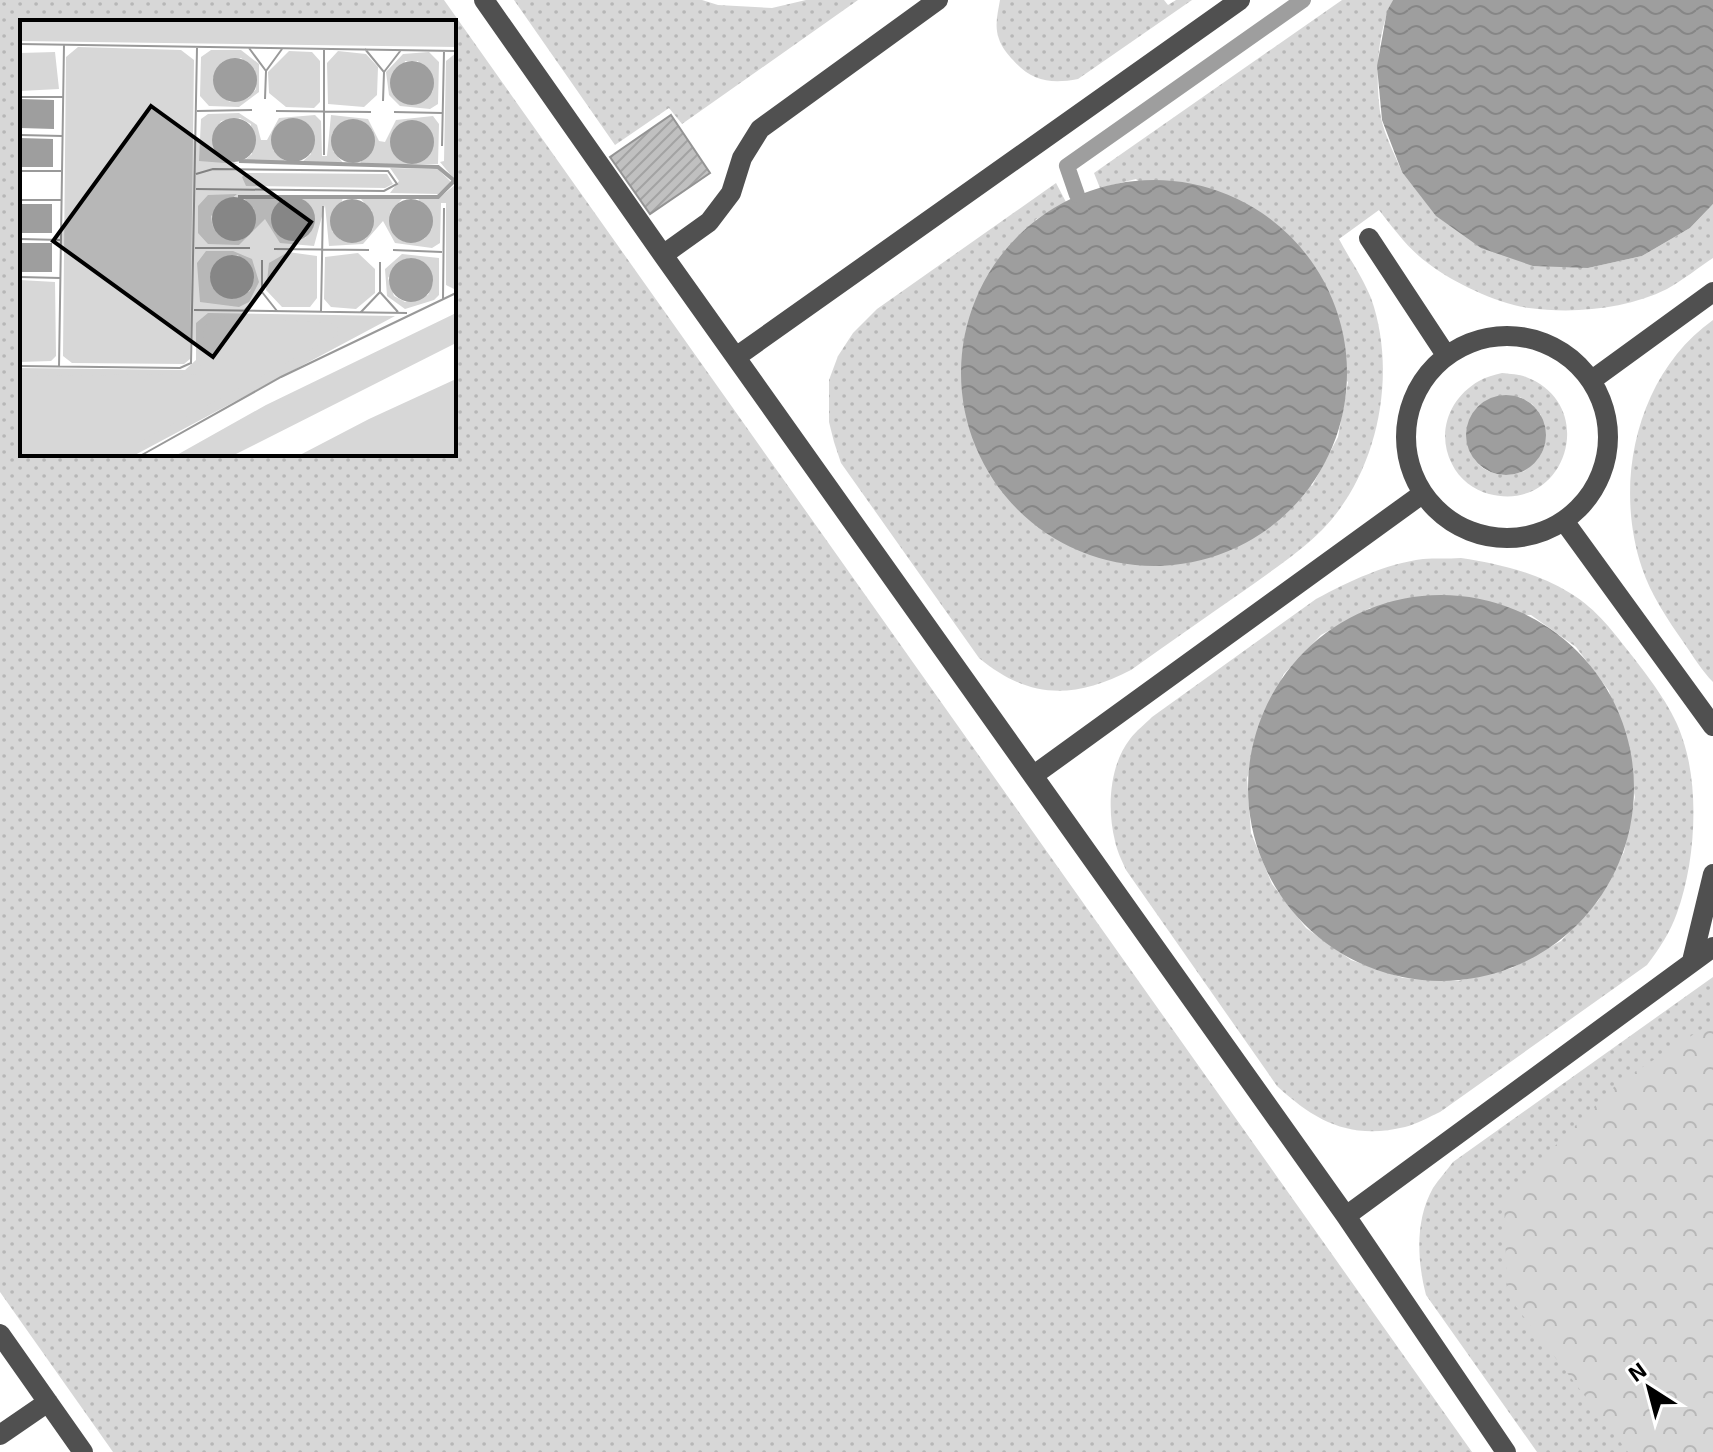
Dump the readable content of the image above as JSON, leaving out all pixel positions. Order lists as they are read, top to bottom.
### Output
{
  "north": "top left"
}
